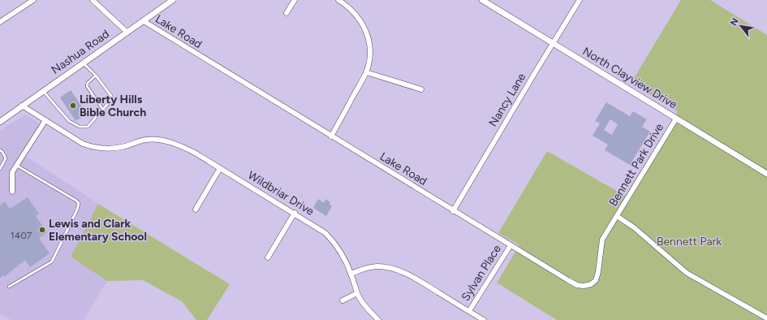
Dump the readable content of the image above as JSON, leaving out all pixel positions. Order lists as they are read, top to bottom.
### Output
{
  "streets": {
    "street": [
      "Lake Road",
      "Nashua Road",
      "North Clayview Drive",
      "Nancy Lane",
      "Bennett Park Drive",
      "Wildbriar Drive",
      "Sylvan Place"
    ]
  },
  "crossings": [
    ["Lake Road", "Nashua Road"],
    ["Lake Road", "Nancy Lane"],
    ["Lake Road", "Bennett Park Drive"],
    ["Lake Road", "Sylvan Place"],
    ["Nashua Road", "Wildbriar Drive"],
    ["North Clayview Drive", "Nancy Lane"],
    ["North Clayview Drive", "Bennett Park Drive"]
  ],
  "parks": ["Bennett Park"],
  "places": ["Liberty Hills Bible Church", "Lewis and Clark Elementary School"],
  "house_numbers": ["1407"],
  "north": "top left"
}
